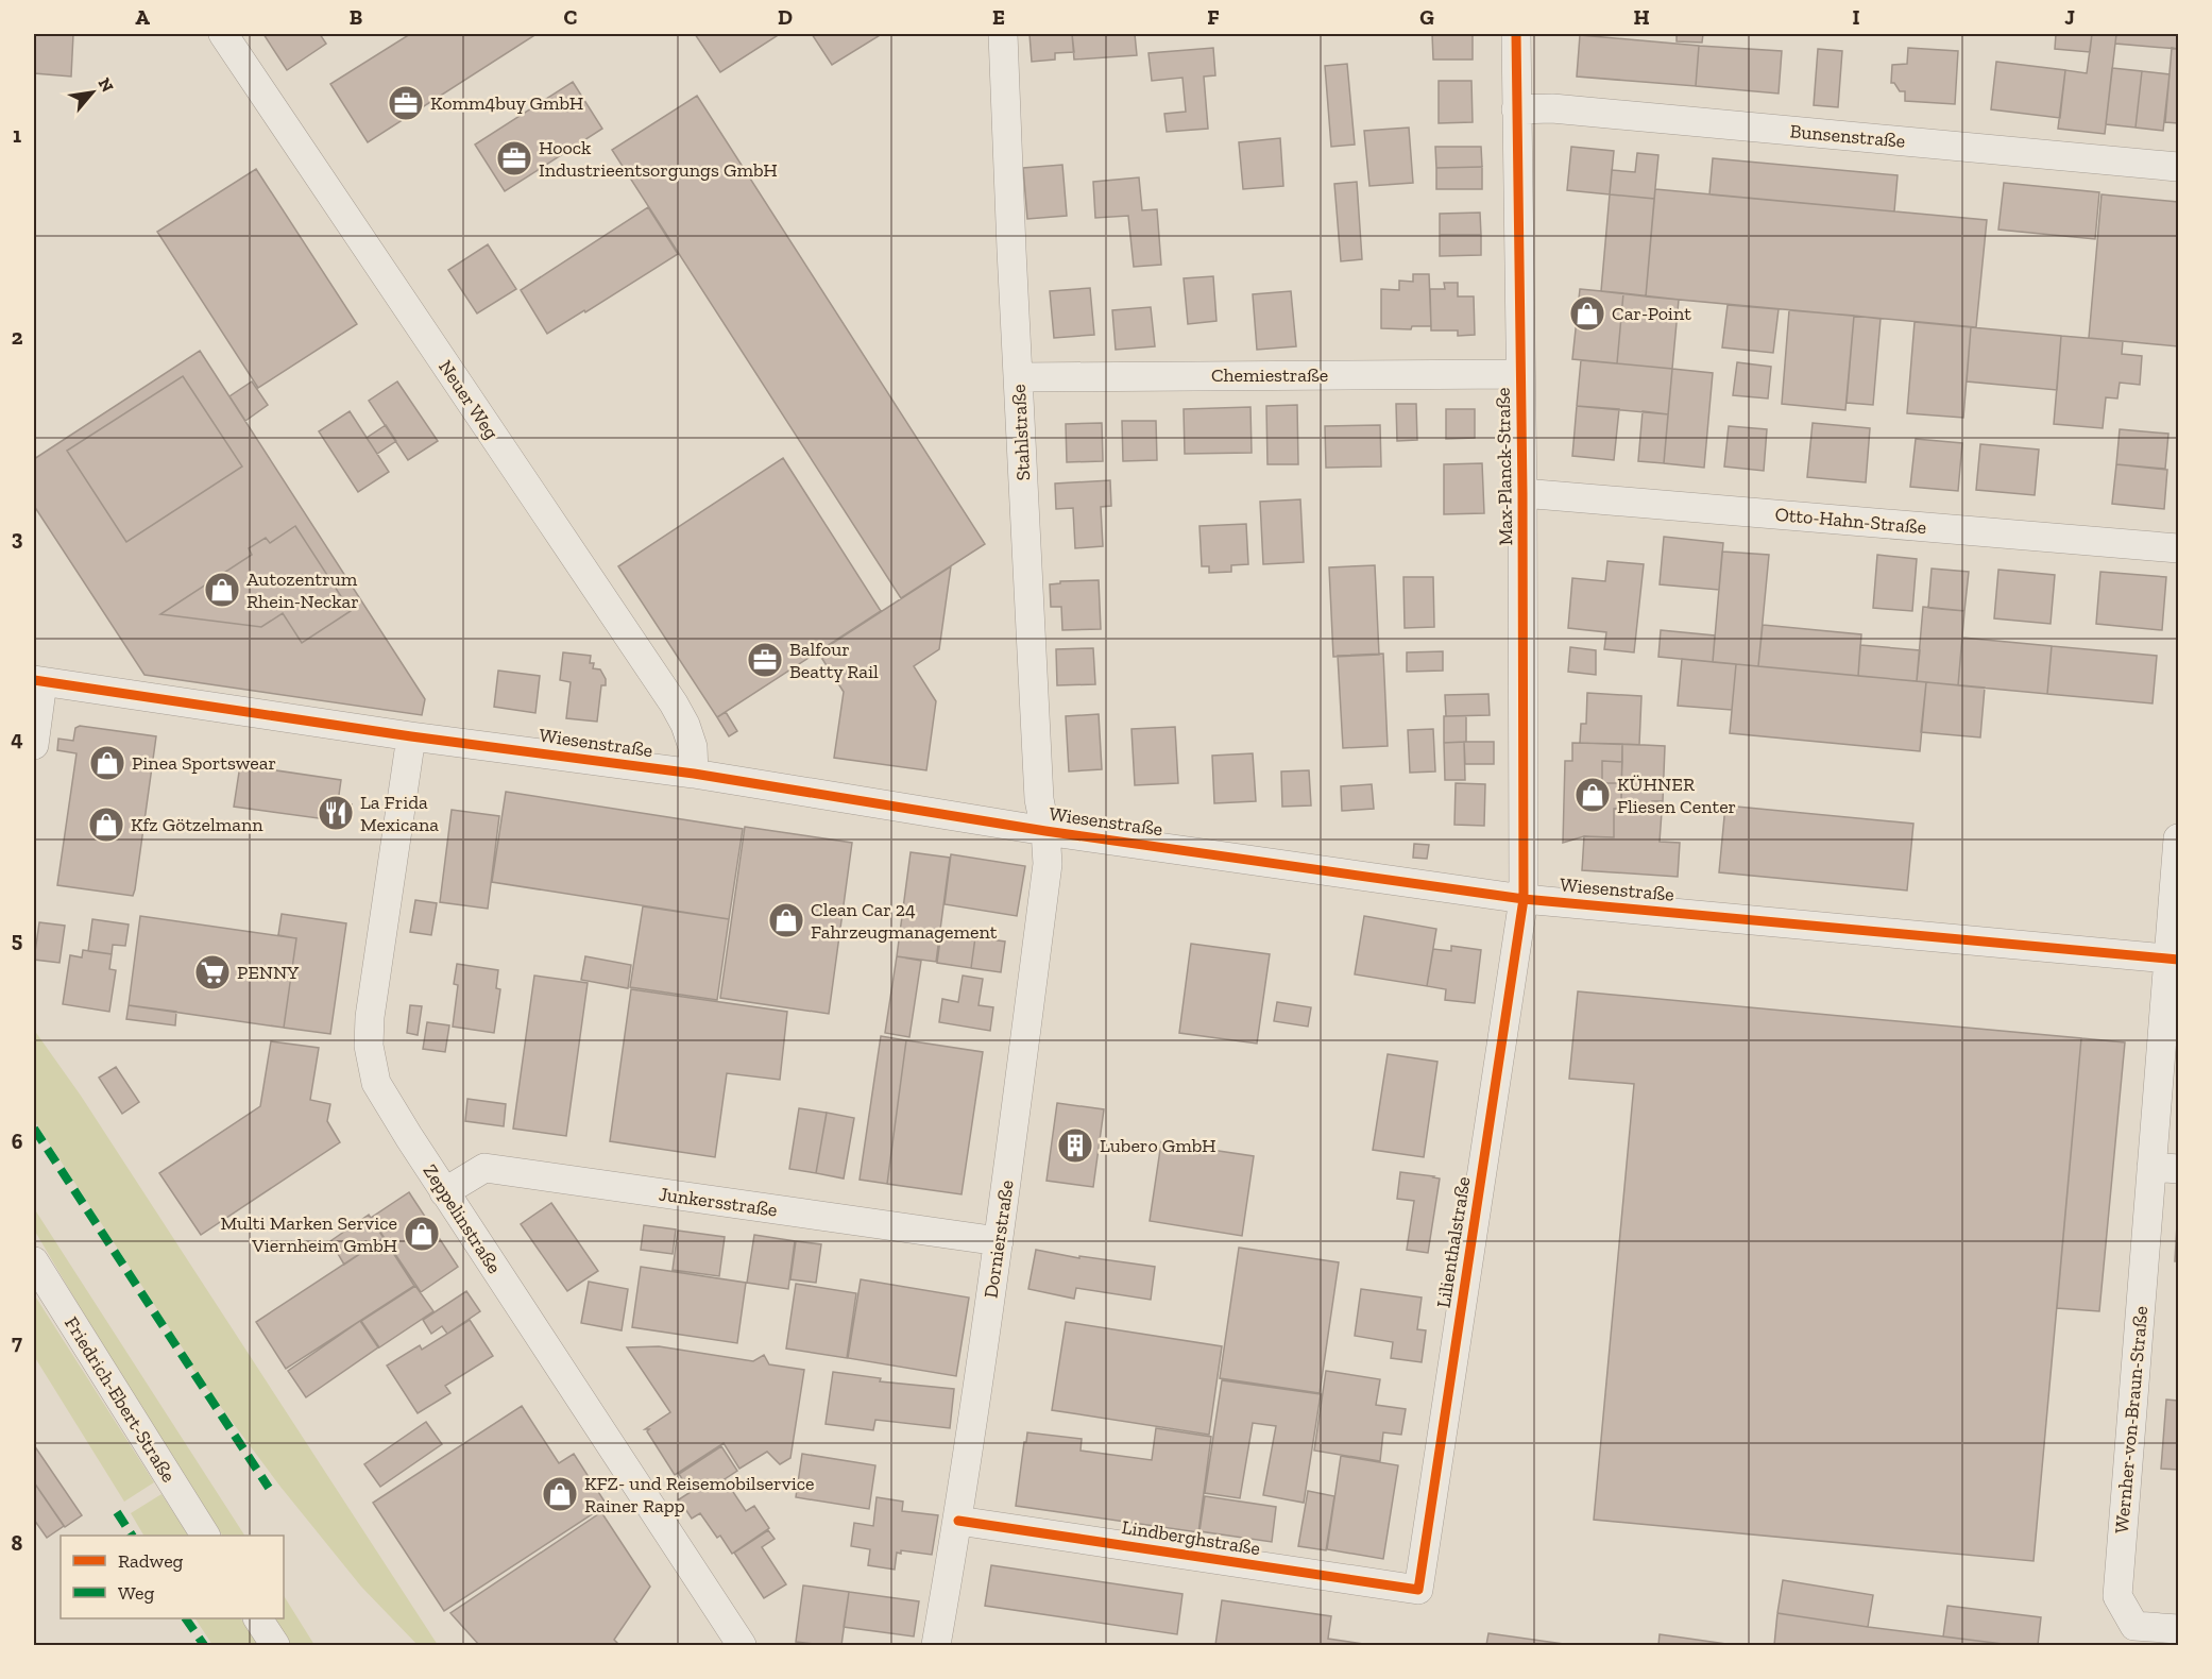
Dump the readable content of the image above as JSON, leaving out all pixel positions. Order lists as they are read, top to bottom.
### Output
{
  "streets": {
    "street": [
      "Bunsenstraße",
      "Chemiestraße",
      "Neuer Weg",
      "Stahlstraße",
      "Max-Planck-Straße",
      "Otto-Hahn-Straße",
      "Wiesenstraße",
      "Junkersstraße",
      "Zeppelinstraße",
      "Dornierstraße",
      "Lilienthalstraße",
      "Friedrich-Ebert-Straße",
      "Wernher-von-Braun-Straße",
      "Lindberghstraße"
    ]
  },
  "crossings": [
    ["Bunsenstraße", "Max-Planck-Straße"],
    ["Chemiestraße", "Stahlstraße"],
    ["Chemiestraße", "Max-Planck-Straße"],
    ["Neuer Weg", "Wiesenstraße"],
    ["Stahlstraße", "Wiesenstraße"],
    ["Stahlstraße", "Dornierstraße"],
    ["Max-Planck-Straße", "Otto-Hahn-Straße"],
    ["Max-Planck-Straße", "Wiesenstraße"],
    ["Max-Planck-Straße", "Lilienthalstraße"],
    ["Wiesenstraße", "Zeppelinstraße"],
    ["Wiesenstraße", "Dornierstraße"],
    ["Wiesenstraße", "Lilienthalstraße"],
    ["Wiesenstraße", "Wernher-von-Braun-Straße"],
    ["Junkersstraße", "Zeppelinstraße"],
    ["Junkersstraße", "Dornierstraße"],
    ["Dornierstraße", "Lindberghstraße"],
    ["Lilienthalstraße", "Lindberghstraße"]
  ],
  "places": {
    "office": ["Komm4buy GmbH", "Hoock Industrieentsorgungs GmbH", "Balfour Beatty Rail"],
    "shop": [
      "Car-Point",
      "Autozentrum Rhein-Neckar",
      "Pinea Sportswear",
      "KÜHNER Fliesen Center",
      "Kfz Götzelmann",
      "Clean Car 24 Fahrzeugmanagement",
      "Multi Marken Service Viernheim GmbH",
      "KFZ- und Reisemobilservice Rainer Rapp"
    ],
    "restaurant": ["La Frida Mexicana"],
    "supermarket": ["PENNY"],
    "building": ["Lubero GmbH"]
  },
  "legend": ["Radweg", "Weg"],
  "north": "top right",
  "grid": {
    "columns": [
      "A",
      "B",
      "C",
      "D",
      "E",
      "F",
      "G",
      "H",
      "I",
      "J"
    ],
    "rows": [
      "1",
      "2",
      "3",
      "4",
      "5",
      "6",
      "7",
      "8"
    ]
  }
}
